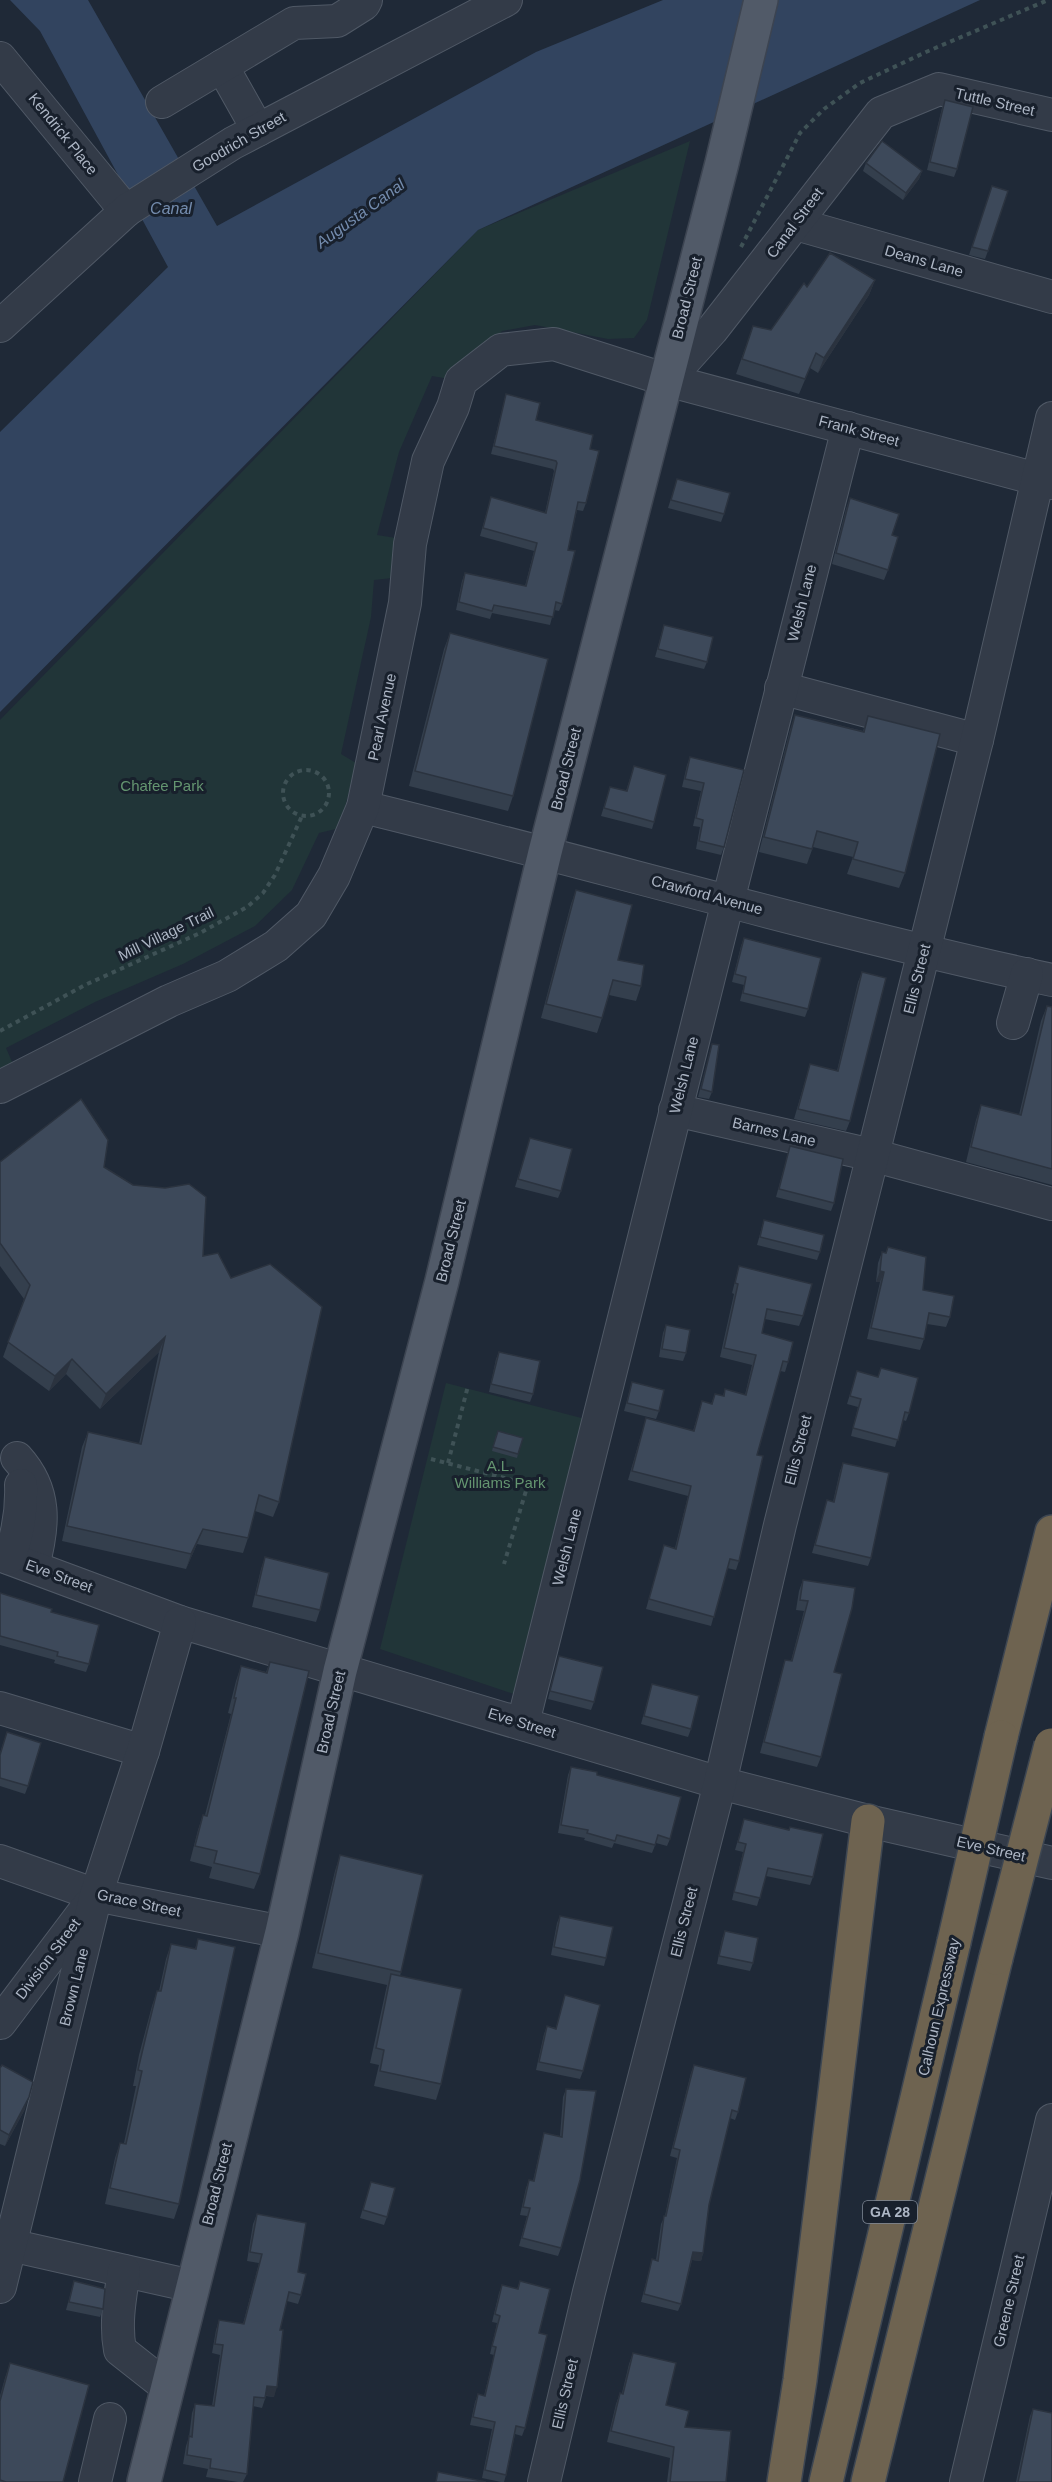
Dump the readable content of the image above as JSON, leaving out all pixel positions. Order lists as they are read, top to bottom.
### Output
{
  "streets": {
    "highway": ["Calhoun Expressway", "GA 28"],
    "main road": ["Broad Street"],
    "street": [
      "Tuttle Street",
      "Kendrick Place",
      "Goodrich Street",
      "Canal Street",
      "Deans Lane",
      "Frank Street",
      "Welsh Lane",
      "Pearl Avenue",
      "Crawford Avenue",
      "Ellis Street",
      "Barnes Lane",
      "Eve Street",
      "Grace Street",
      "Division Street",
      "Brown Lane",
      "Greene Street"
    ],
    "path": ["Mill Village Trail"]
  },
  "crossings": [
    ["Tuttle Street", "Canal Street"],
    ["Kendrick Place", "Goodrich Street"],
    ["Canal Street", "Deans Lane"],
    ["Canal Street", "Broad Street"],
    ["Canal Street", "Frank Street"],
    ["Canal Street", "Pearl Avenue"],
    ["Broad Street", "Frank Street"],
    ["Broad Street", "Pearl Avenue"],
    ["Broad Street", "Crawford Avenue"],
    ["Broad Street", "Eve Street"],
    ["Broad Street", "Grace Street"],
    ["Frank Street", "Welsh Lane"],
    ["Frank Street", "Pearl Avenue"],
    ["Frank Street", "Ellis Street"],
    ["Welsh Lane", "Crawford Avenue"],
    ["Welsh Lane", "Barnes Lane"],
    ["Welsh Lane", "Eve Street"],
    ["Pearl Avenue", "Crawford Avenue"],
    ["Crawford Avenue", "Ellis Street"],
    ["Ellis Street", "Barnes Lane"],
    ["Ellis Street", "Eve Street"],
    ["Eve Street", "Brown Lane"],
    ["Grace Street", "Division Street"],
    ["Grace Street", "Brown Lane"],
    ["Division Street", "Brown Lane"]
  ],
  "water": ["Canal", "Augusta Canal"],
  "parks": ["Chafee Park", "A.L. Williams Park"]
}
